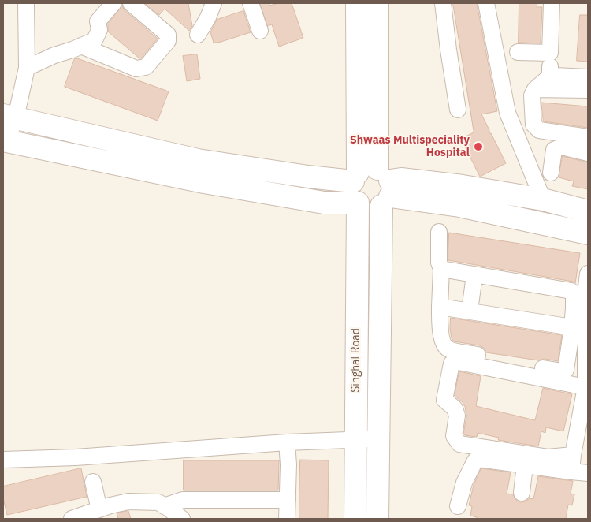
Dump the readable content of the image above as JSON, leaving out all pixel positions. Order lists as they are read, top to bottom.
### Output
{
  "streets": {
    "street": ["Singhal Road"]
  },
  "places": ["Shwaas Multispeciality Hospital"]
}
